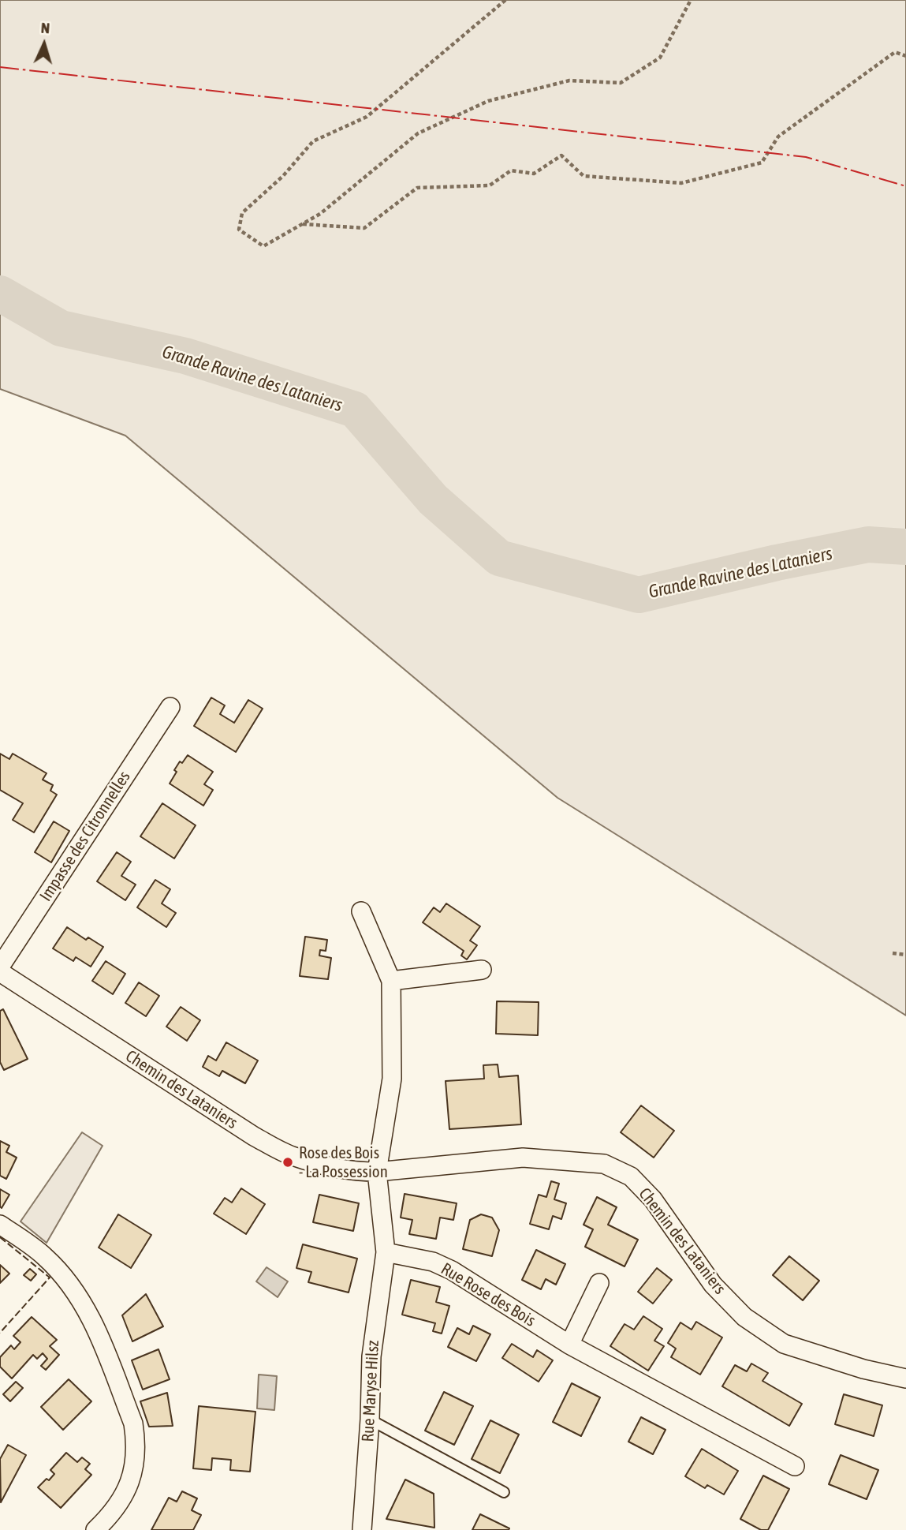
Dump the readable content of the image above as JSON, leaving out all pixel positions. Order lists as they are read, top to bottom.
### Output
{
  "streets": {
    "street": [
      "Impasse des Citronnelles",
      "Chemin des Lataniers",
      "Rue Rose des Bois",
      "Rue Maryse Hilsz"
    ]
  },
  "crossings": [
    ["Rue Rose des Bois", "Rue Maryse Hilsz"]
  ],
  "water": ["Grande Ravine des Lataniers"],
  "places": ["Rose des Bois - La Possession"],
  "north": "top"
}
